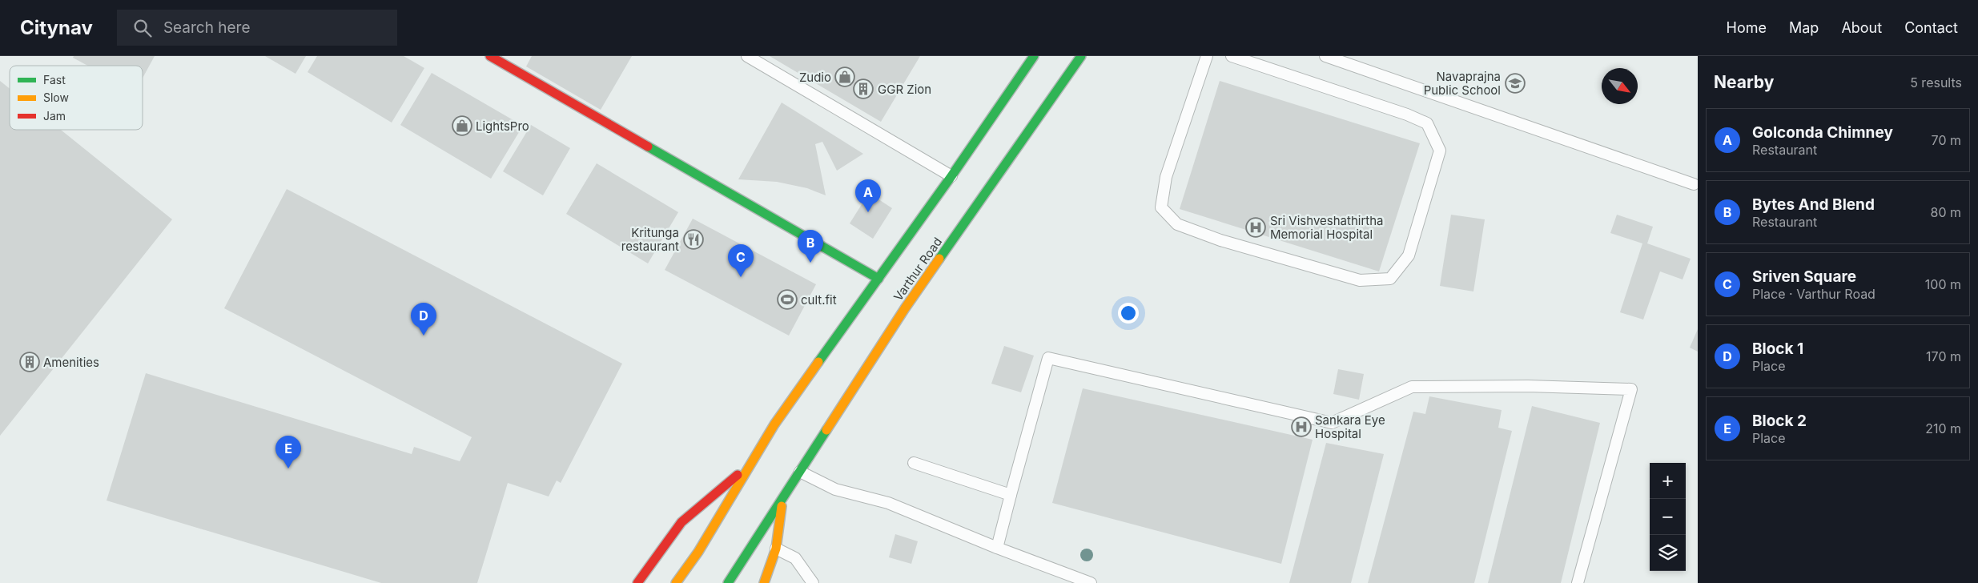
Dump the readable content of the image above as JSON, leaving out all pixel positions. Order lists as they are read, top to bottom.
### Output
{
  "streets": {
    "main road": ["Varthur Road"]
  },
  "places": {
    "shop": ["Zudio", "LightsPro"],
    "school or university": ["Navaprajna Public School"],
    "building": ["GGR Zion", "Amenities"],
    "hospital": ["Sri Vishveshathirtha Memorial Hospital", "Sankara Eye Hospital"],
    "restaurant": ["Kritunga restaurant"],
    "sports": ["cult.fit"]
  },
  "legend": ["Fast", "Slow", "Jam"],
  "north": "bottom right",
  "page": {
    "header": "Citynav",
    "search": "Search here",
    "nav": [
      "Home",
      "Map",
      "About",
      "Contact"
    ],
    "heading": ["Nearby", "5 results"],
    "list": [
      {
        "mark": "A",
        "name": "Golconda Chimney",
        "note": "Restaurant",
        "value": "70 m"
      },
      {
        "mark": "B",
        "name": "Bytes And Blend",
        "note": "Restaurant",
        "value": "80 m"
      },
      {
        "mark": "C",
        "name": "Sriven Square",
        "note": "Place · Varthur Road",
        "value": "100 m"
      },
      {
        "mark": "D",
        "name": "Block 1",
        "note": "Place",
        "value": "170 m"
      },
      {
        "mark": "E",
        "name": "Block 2",
        "note": "Place",
        "value": "210 m"
      }
    ],
    "pins": [
      "A",
      "B",
      "C",
      "D",
      "E"
    ],
    "map_buttons": ["+", "−"]
  }
}
